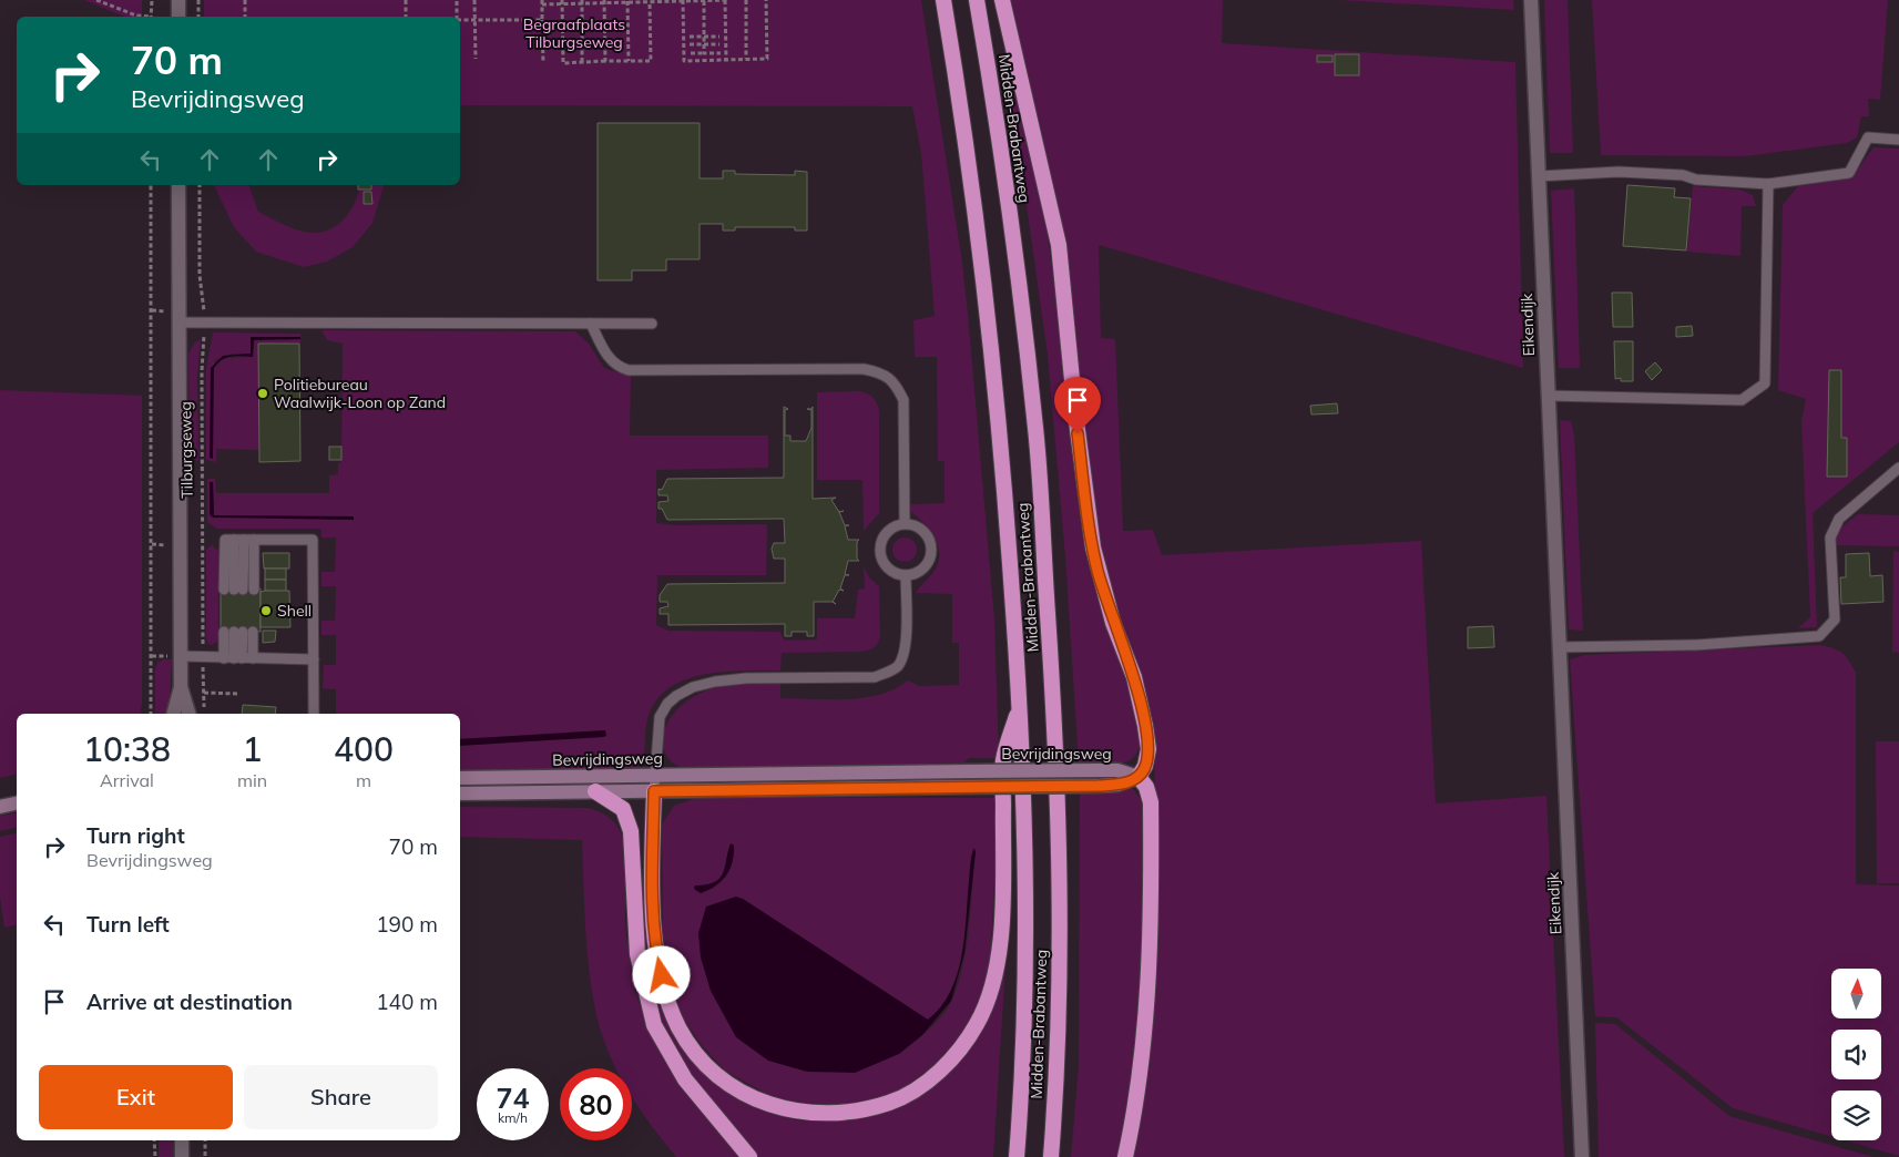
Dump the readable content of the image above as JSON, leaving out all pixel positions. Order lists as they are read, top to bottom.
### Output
{
  "streets": {
    "highway": ["Midden-Brabantweg"],
    "main road": ["Bevrijdingsweg"],
    "street": ["Eikendijk", "Tilburgseweg"]
  },
  "parks": ["Begraafplaats Tilburgseweg"],
  "places": ["Politiebureau Waalwijk-Loon op Zand", "Shell"],
  "north": "top",
  "page": {
    "turn": ["70 m", "Bevrijdingsweg"],
    "eta": [
      "10:38",
      "Arrival",
      "1",
      "min",
      "400",
      "m"
    ],
    "list": [
      {
        "name": "Turn right",
        "note": "Bevrijdingsweg",
        "value": "70 m"
      },
      {
        "name": "Turn left",
        "value": "190 m"
      },
      {
        "name": "Arrive at destination",
        "value": "140 m"
      }
    ],
    "buttons": ["Exit", "Share"],
    "speed": "74 km/h",
    "limit": "80"
  }
}
